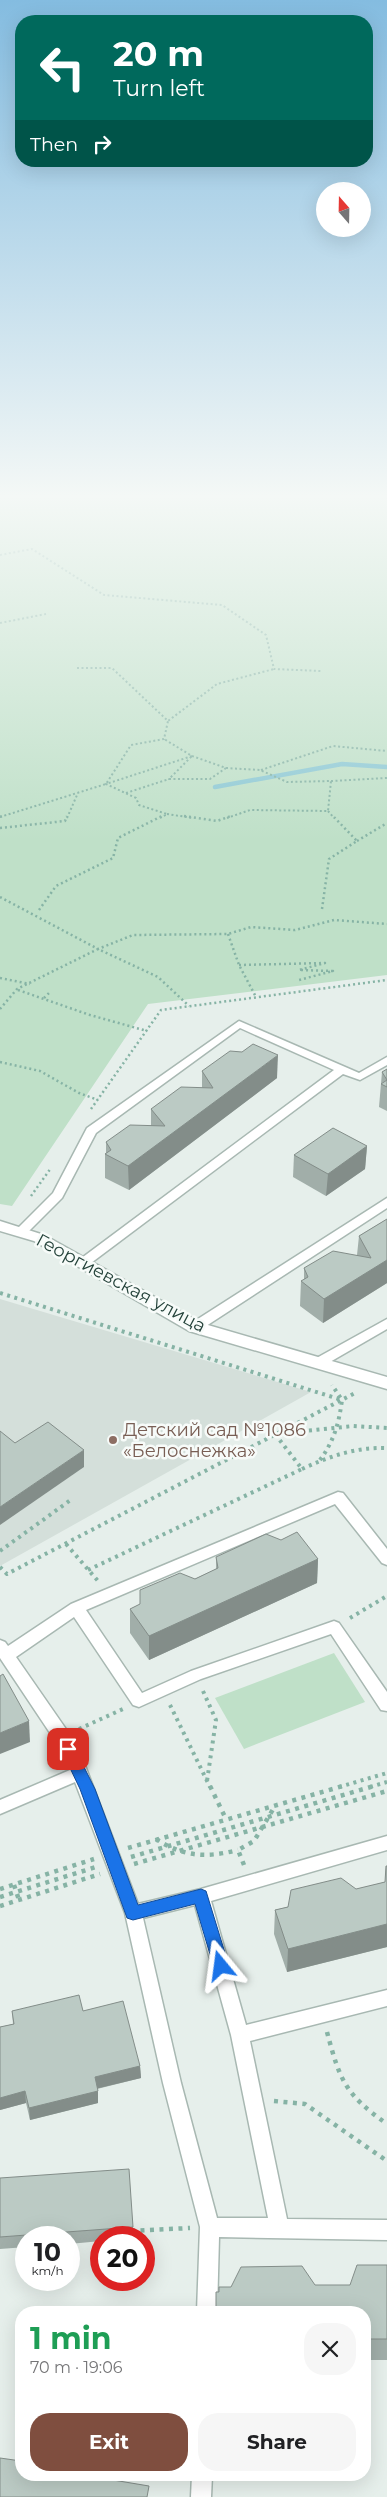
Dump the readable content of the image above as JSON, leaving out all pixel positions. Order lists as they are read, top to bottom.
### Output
{
  "streets": {
    "street": ["Георгиевская улица"]
  },
  "places": ["Детский сад №1086 «Белоснежка»"],
  "north": "top",
  "page": {
    "turn": ["20 m", "Turn left"],
    "then": "Then",
    "speed": "10 km/h",
    "limit": "20",
    "heading": ["1 min", "70 m · 19:06"],
    "buttons": ["Exit", "Share"]
  }
}
